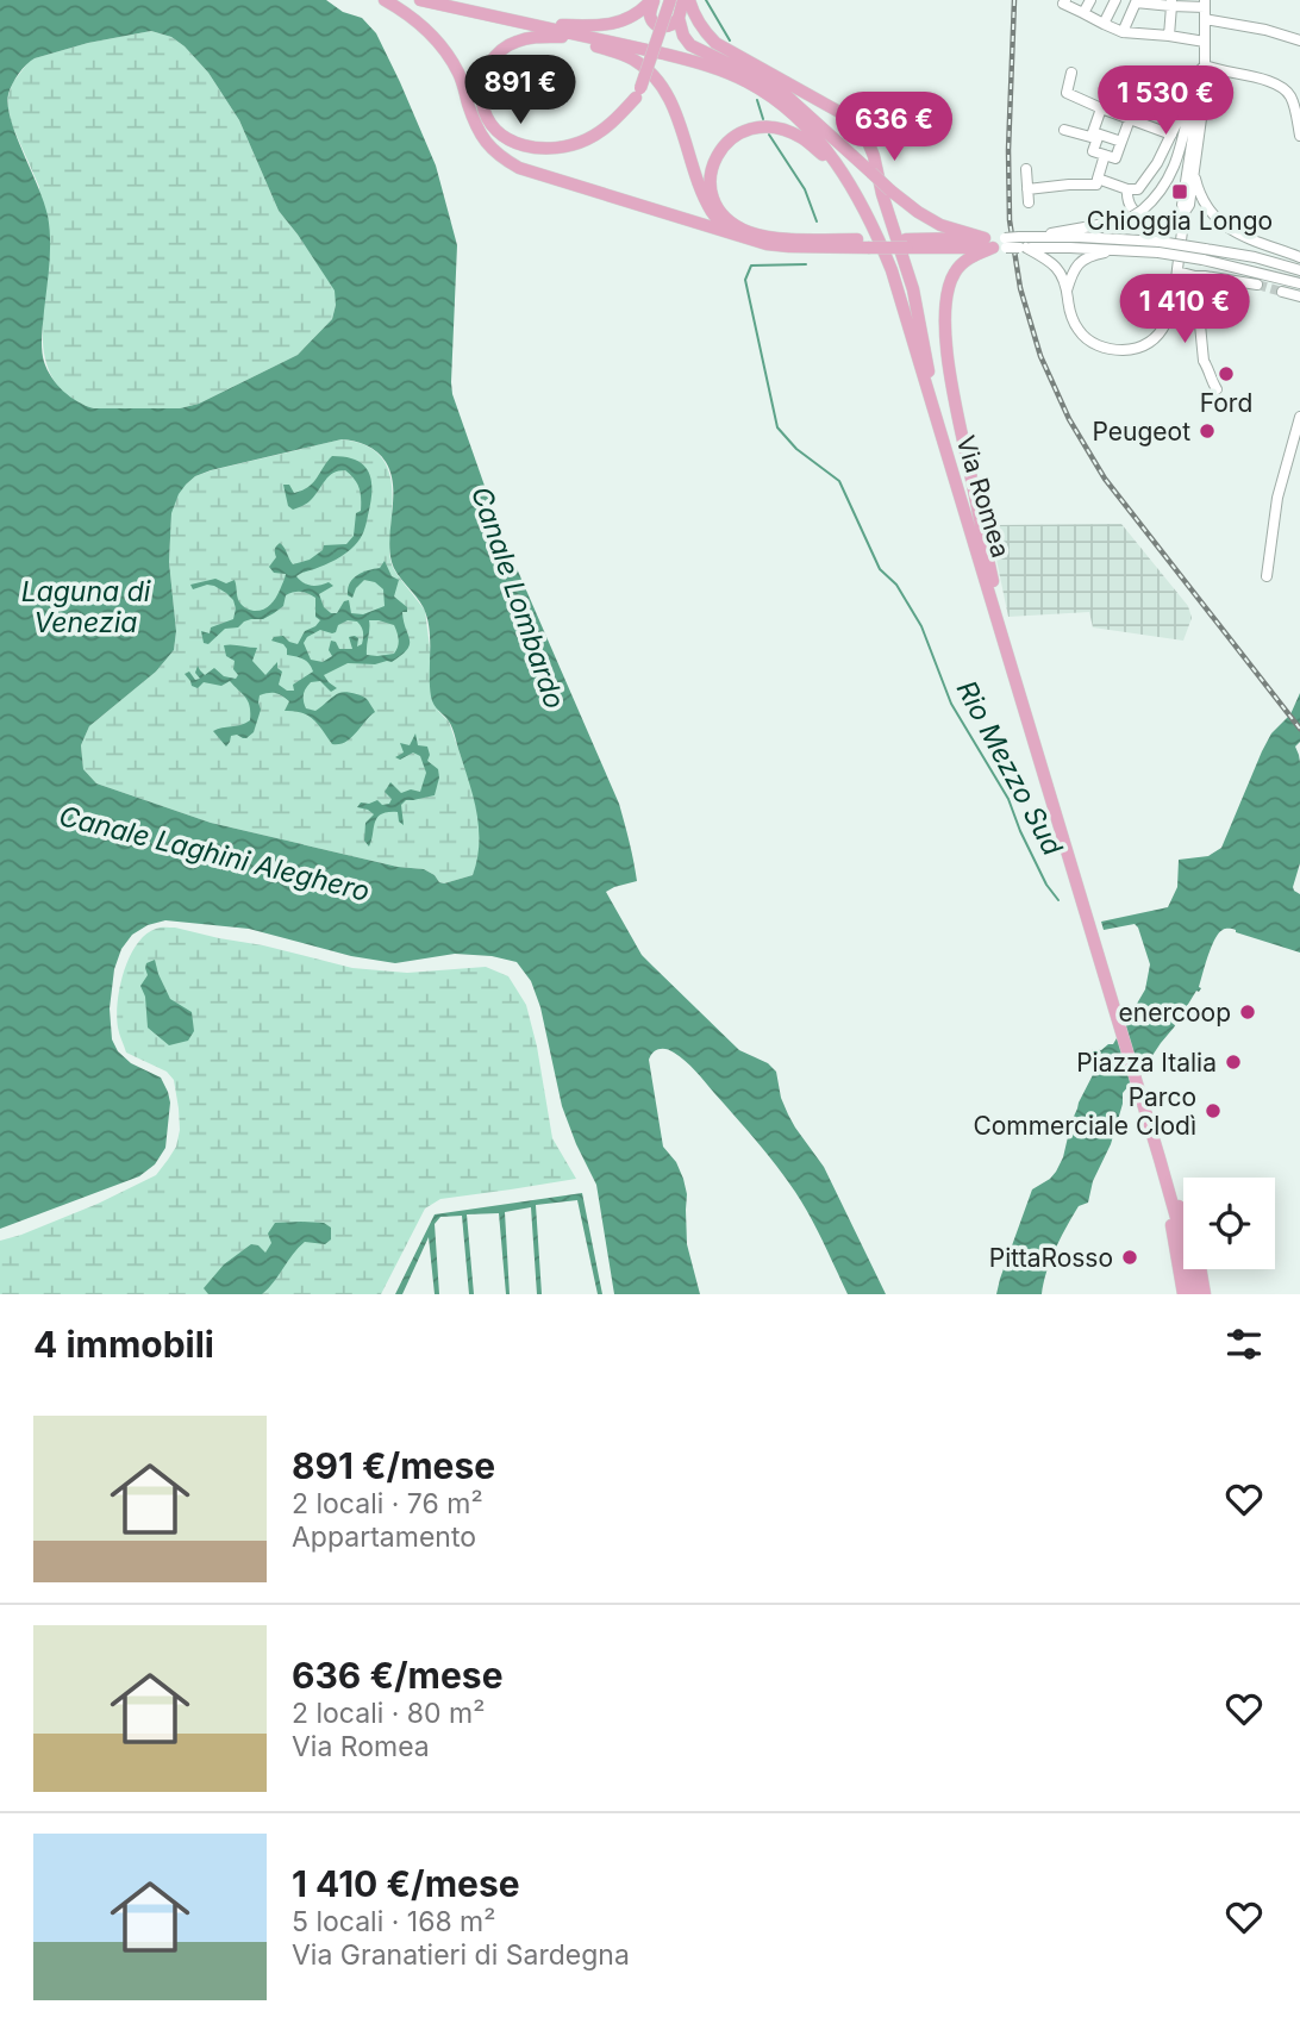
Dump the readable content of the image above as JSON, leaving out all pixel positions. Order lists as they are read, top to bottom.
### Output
{
  "streets": {
    "main road": ["Via Romea"]
  },
  "water": [
    "Laguna di Venezia",
    "Canale Lombardo",
    "Rio Mezzo Sud",
    "Canale Laghini Aleghero"
  ],
  "places": {
    "transit": ["Chioggia Longo"],
    "other": [
      "Ford",
      "Peugeot",
      "enercoop",
      "Piazza Italia",
      "Parco Commerciale Clodì",
      "PittaRosso"
    ]
  },
  "page": {
    "price": [
      "891 €",
      "1 530 €",
      "636 €",
      "1 410 €"
    ],
    "heading": "4 immobili",
    "list": [
      {
        "name": "891 €/mese",
        "note": "2 locali · 76 m² · Appartamento"
      },
      {
        "name": "636 €/mese",
        "note": "2 locali · 80 m² · Via Romea"
      },
      {
        "name": "1 410 €/mese",
        "note": "5 locali · 168 m² · Via Granatieri di Sardegna"
      }
    ]
  }
}
